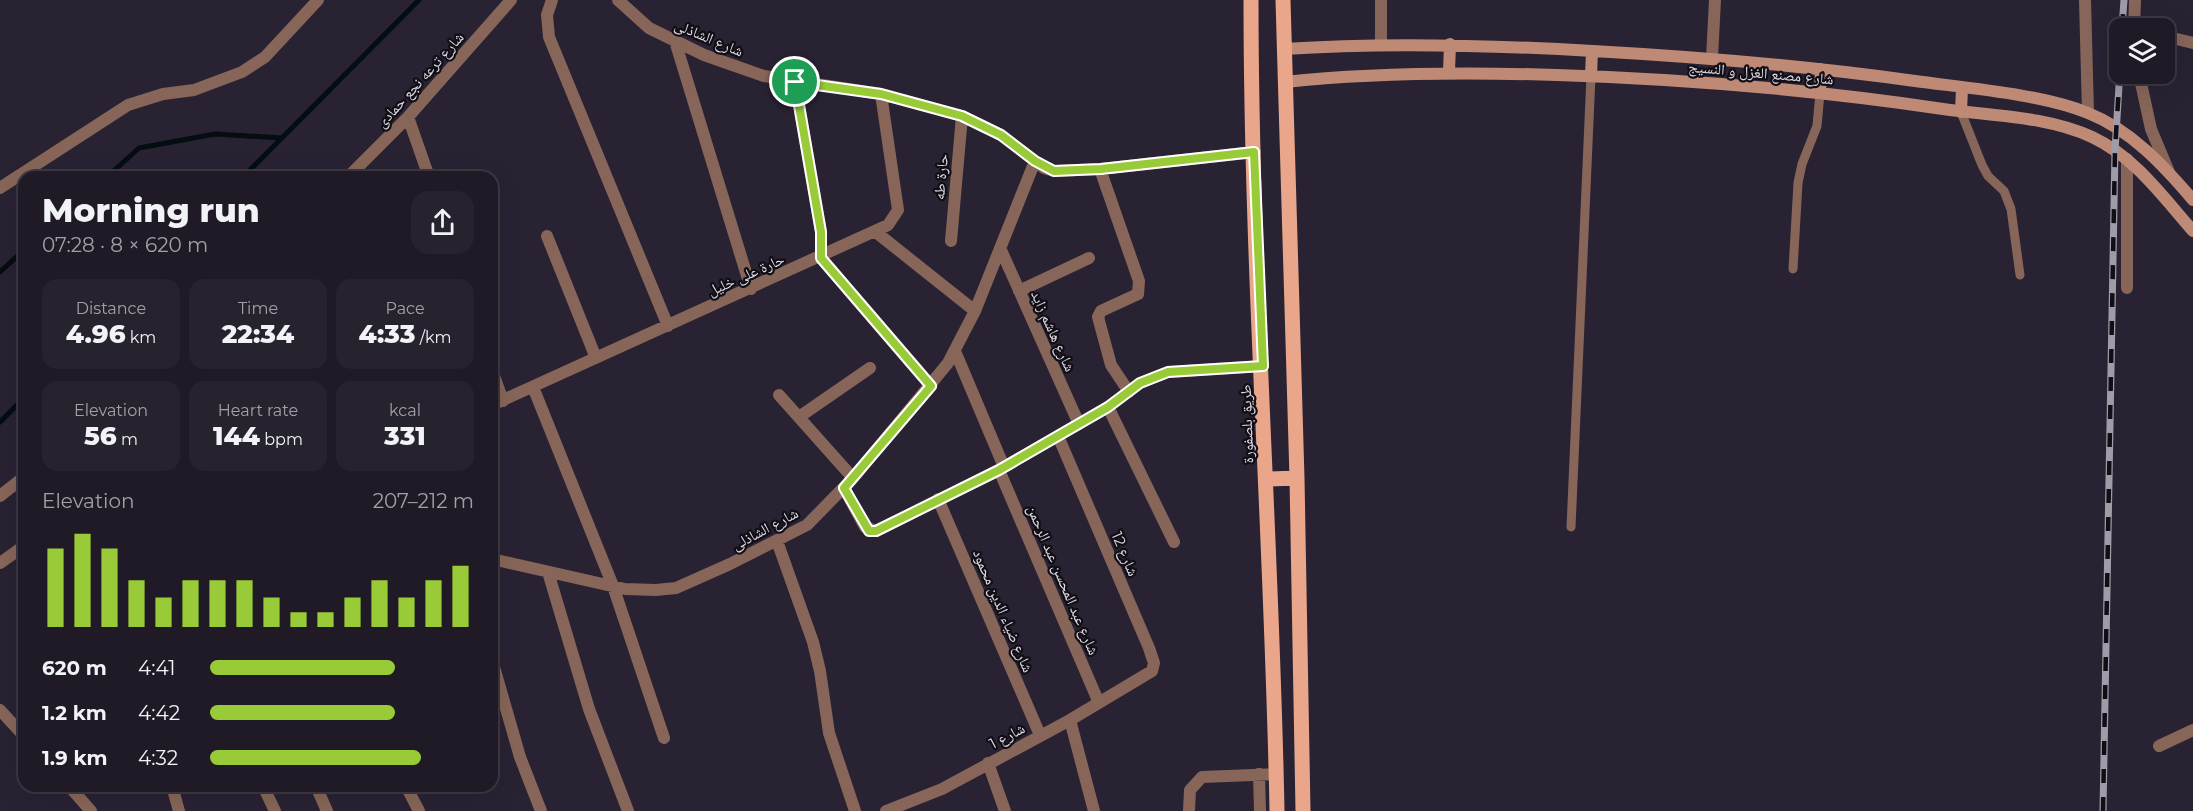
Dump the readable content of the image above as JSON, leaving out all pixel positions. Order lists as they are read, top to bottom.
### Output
{
  "streets": {
    "main road": ["شارع مصنع الغزل و النسيج", "طريق بلصفورة"],
    "street": [
      "شارع الشاذلى",
      "شارع ترعه نجع حمادى",
      "حارة طه",
      "حارة على خليل",
      "شارع هاشم زايد",
      "شارع 12",
      "شارع عبد المحسن عبد الرحمن",
      "شارع ضياء الدين محمود",
      "شارع 1"
    ]
  },
  "crossings": [
    ["شارع الشاذلى", "حارة طه"],
    ["شارع الشاذلى", "حارة على خليل"],
    ["شارع الشاذلى", "شارع هاشم زايد"],
    ["شارع الشاذلى", "طريق بلصفورة"],
    ["شارع الشاذلى", "شارع عبد المحسن عبد الرحمن"],
    ["شارع 12", "شارع 1"],
    ["شارع عبد المحسن عبد الرحمن", "شارع 1"],
    ["شارع ضياء الدين محمود", "شارع 1"]
  ],
  "page": {
    "heading": ["Morning run", "07:28 · 8 × 620 m"],
    "stats": [
      ["Distance", "4.96 km"],
      ["Time", "22:34"],
      ["Pace", "4:33 /km"],
      ["Elevation", "56 m"],
      ["Heart rate", "144 bpm"],
      ["kcal", "331"]
    ],
    "chart": ["Elevation", "207–212 m"],
    "list": [
      {
        "name": "620 m",
        "note": "4:41"
      },
      {
        "name": "1.2 km",
        "note": "4:42"
      },
      {
        "name": "1.9 km",
        "note": "4:32"
      }
    ]
  }
}
